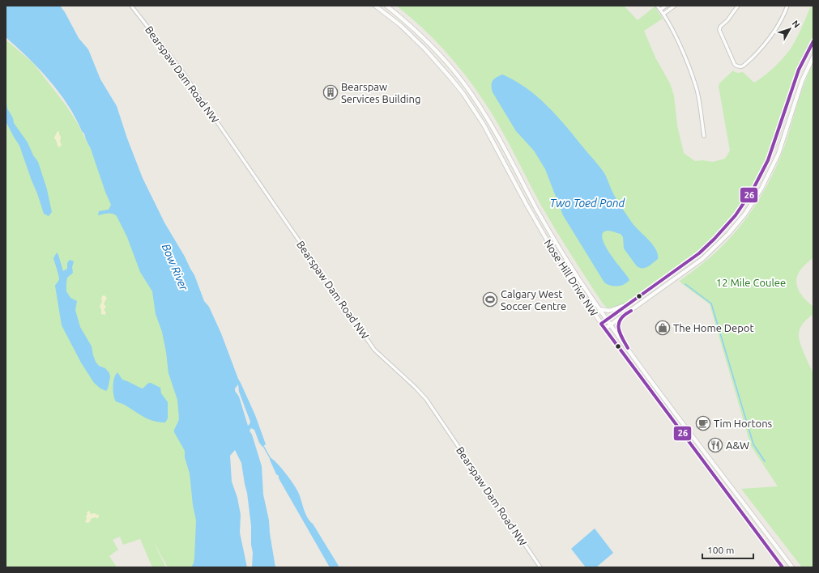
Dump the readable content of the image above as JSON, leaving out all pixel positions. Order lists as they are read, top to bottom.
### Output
{
  "streets": {
    "street": ["Bearspaw Dam Road NW", "Nose Hill Drive NW"]
  },
  "water": ["Two Toed Pond", "Bow River"],
  "parks": ["12 Mile Coulee"],
  "places": {
    "building": ["Bearspaw Services Building"],
    "sports": ["Calgary West Soccer Centre"],
    "shop": ["The Home Depot"],
    "cafe": ["Tim Hortons"],
    "restaurant": ["A&W"]
  },
  "lines": ["transit line 26"],
  "scale_bar": "100 m",
  "north": "top right"
}
